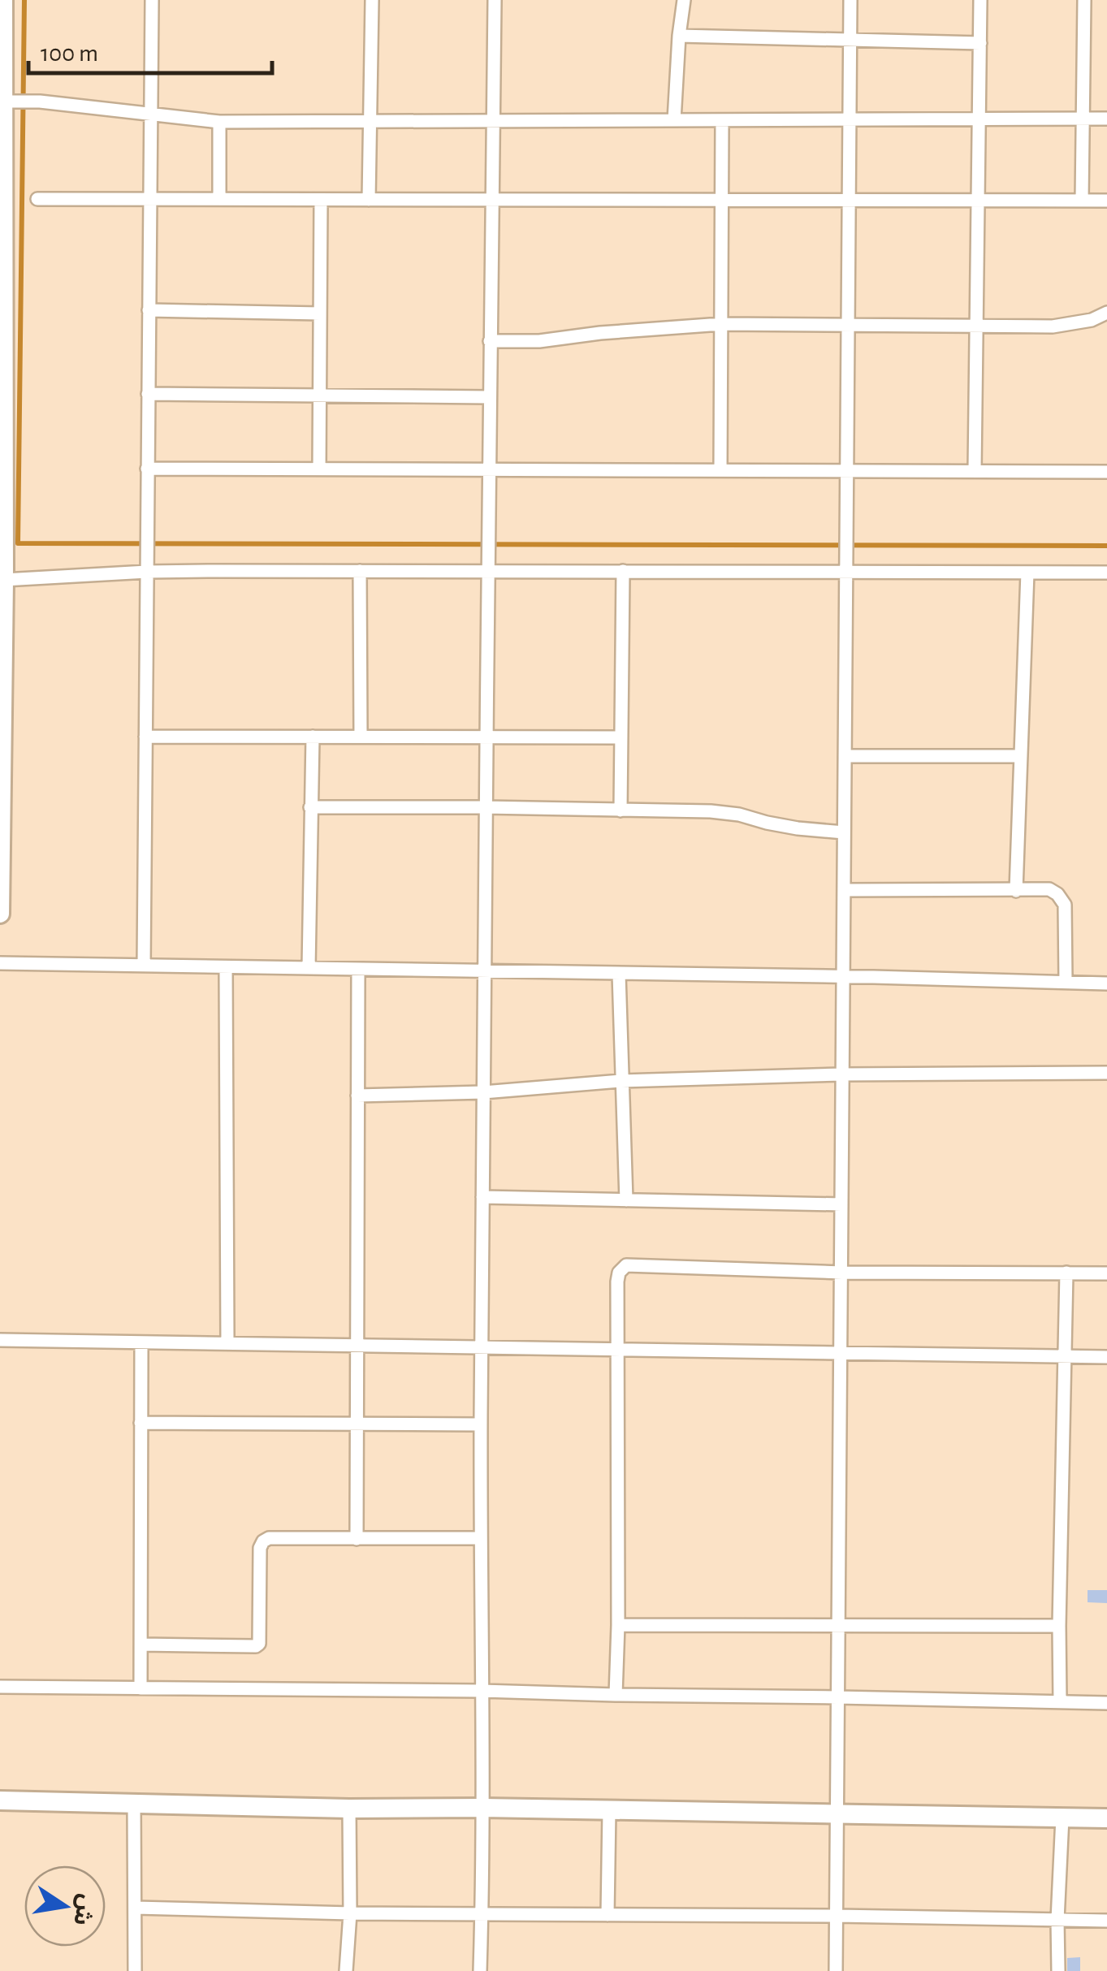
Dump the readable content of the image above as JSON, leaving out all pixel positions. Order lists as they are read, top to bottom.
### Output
{
  "scale_bar": "100 m",
  "north": "right"
}
